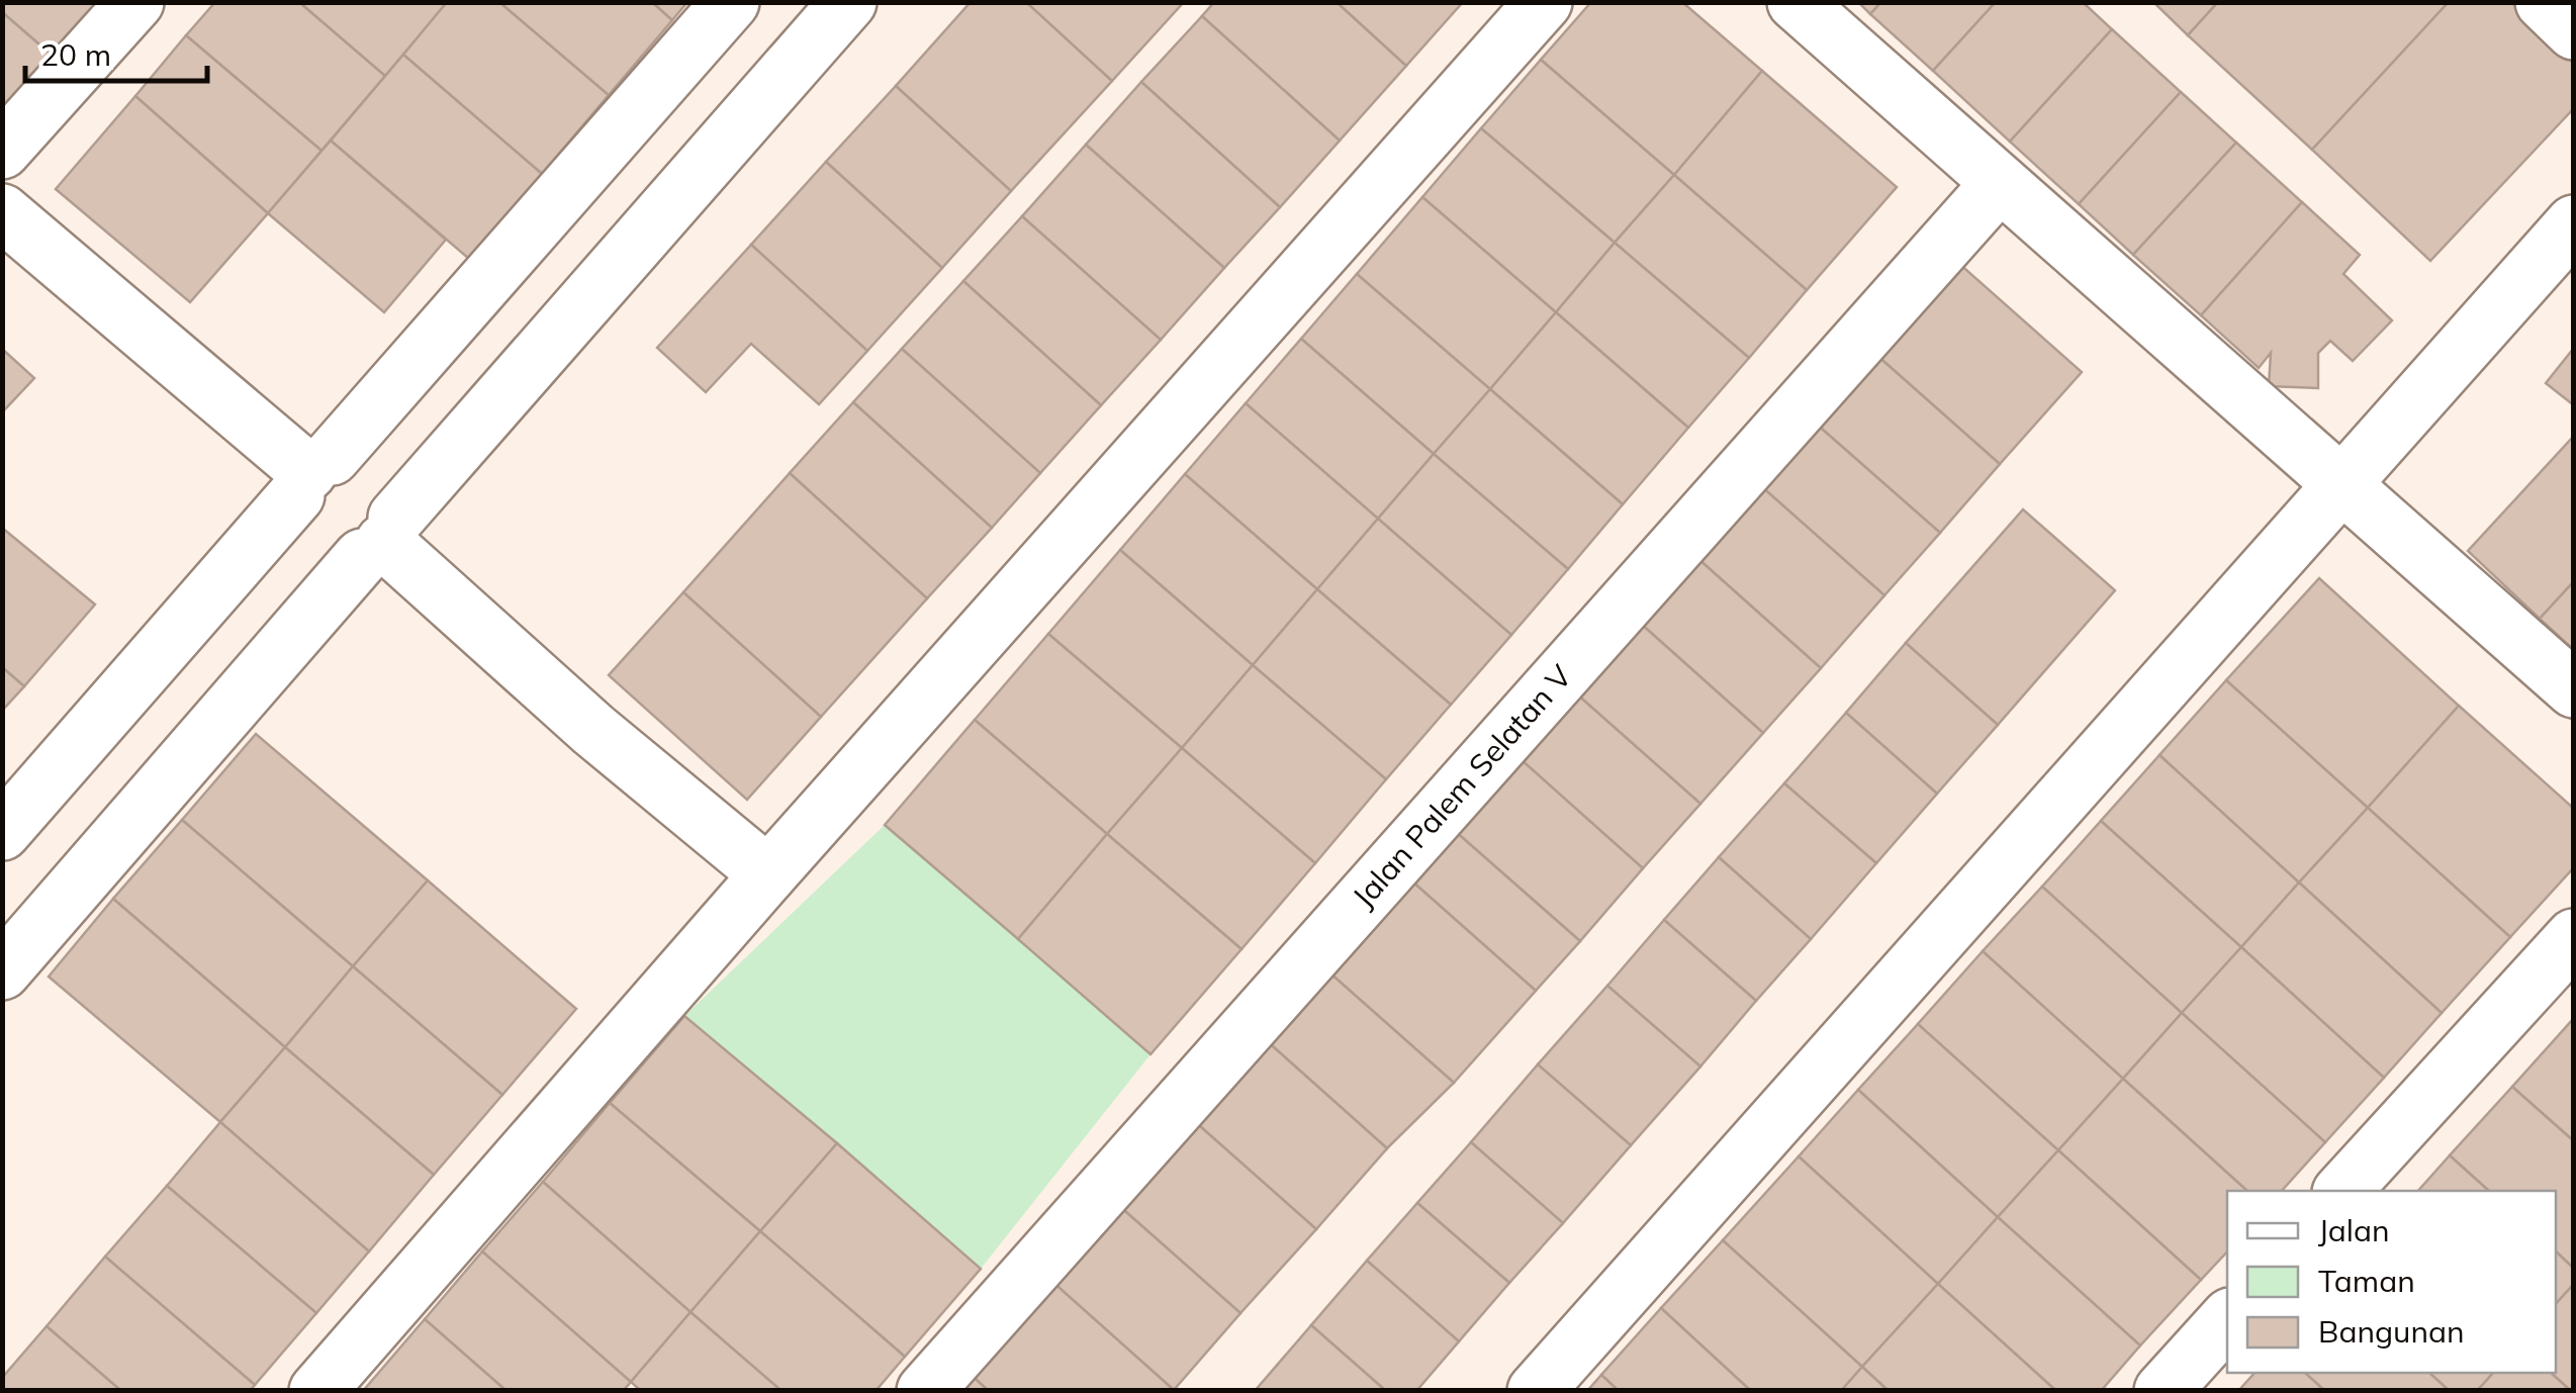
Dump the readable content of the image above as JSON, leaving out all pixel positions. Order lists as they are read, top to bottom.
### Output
{
  "streets": {
    "street": ["Jalan Palem Selatan V"]
  },
  "legend": ["Jalan", "Taman", "Bangunan"],
  "scale_bar": "20 m"
}
